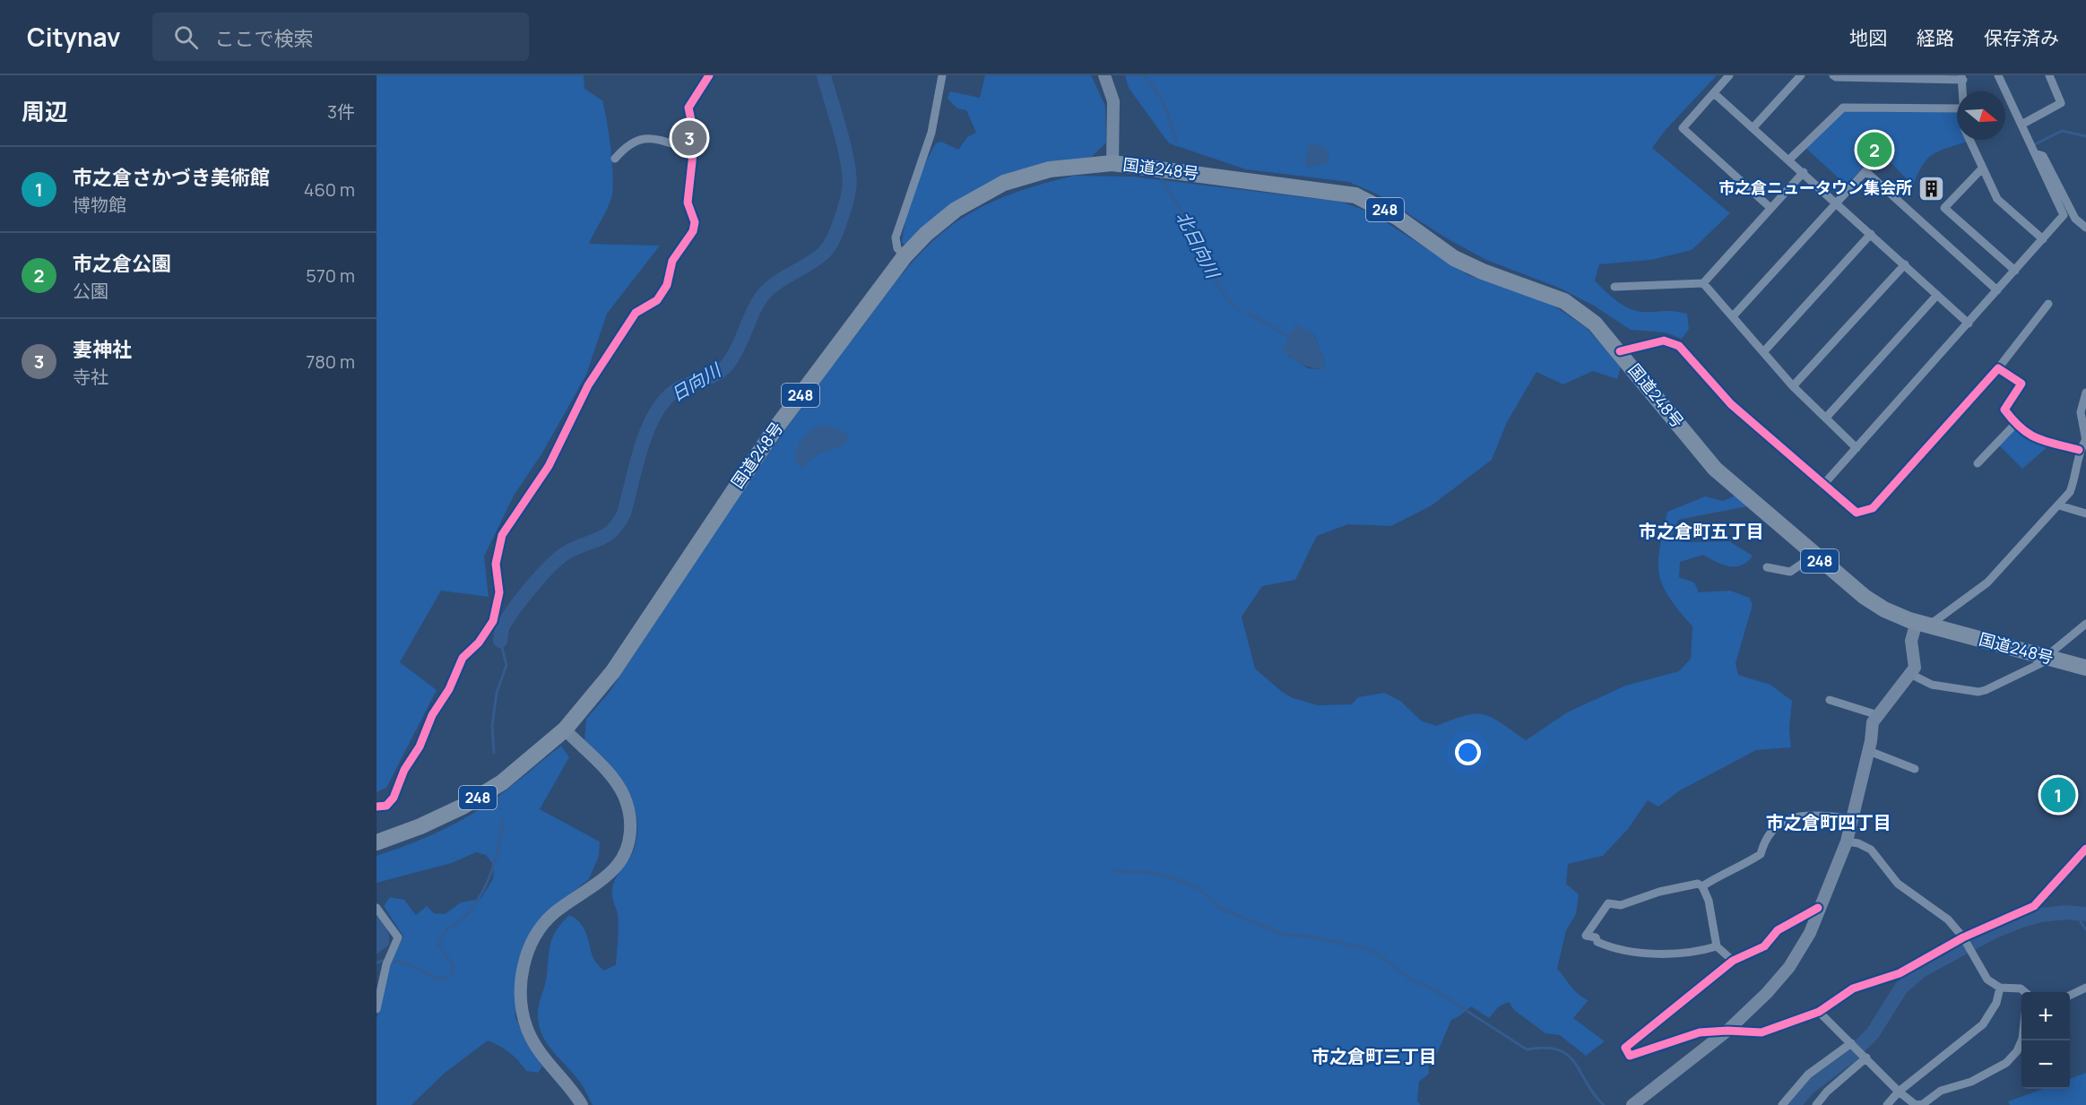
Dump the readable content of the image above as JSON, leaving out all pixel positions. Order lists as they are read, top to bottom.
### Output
{
  "streets": {
    "highway": ["国道248号", "248"]
  },
  "districts": ["市之倉町五丁目", "市之倉町四丁目", "市之倉町三丁目"],
  "water": ["北日向川", "日向川"],
  "places": {
    "building": ["市之倉ニュータウン集会所"]
  },
  "north": "right",
  "page": {
    "header": "Citynav",
    "search": "ここで検索",
    "nav": ["地図", "経路", "保存済み"],
    "heading": ["周辺", "3件"],
    "pins": ["3", "2", "1"],
    "list": [
      {
        "mark": "1",
        "name": "市之倉さかづき美術館",
        "note": "博物館",
        "value": "460 m"
      },
      {
        "mark": "2",
        "name": "市之倉公園",
        "note": "公園",
        "value": "570 m"
      },
      {
        "mark": "3",
        "name": "妻神社",
        "note": "寺社",
        "value": "780 m"
      }
    ],
    "map_buttons": ["+", "−"]
  }
}
